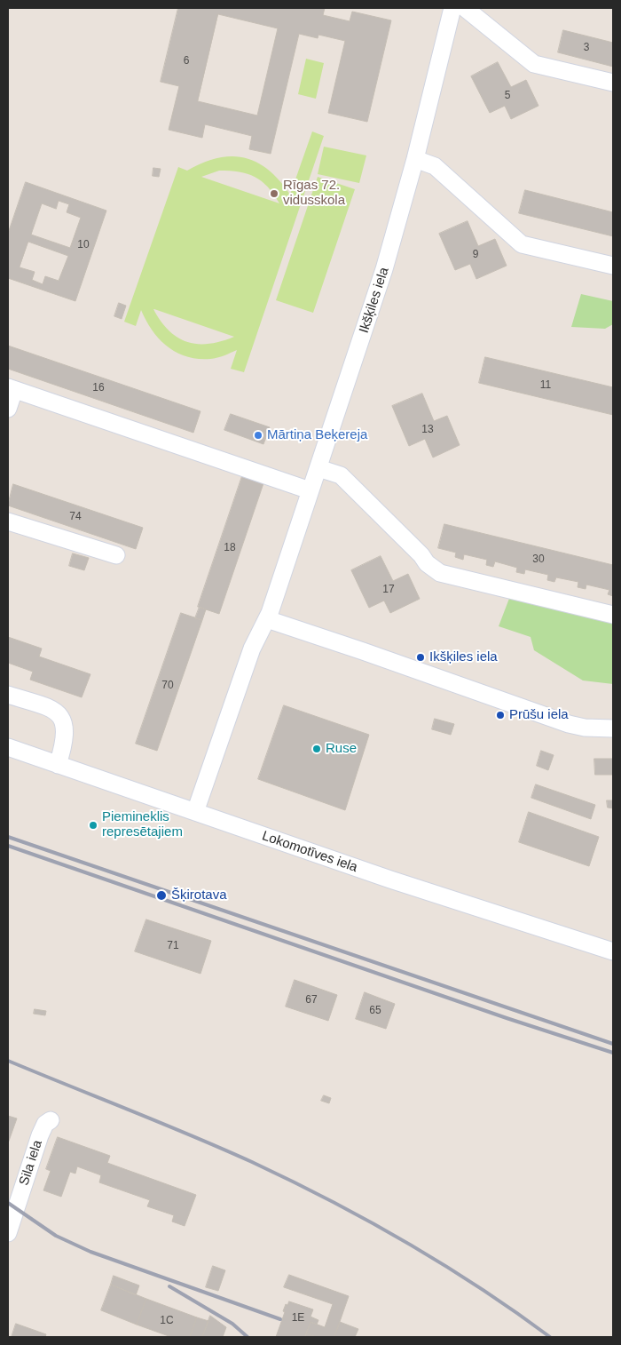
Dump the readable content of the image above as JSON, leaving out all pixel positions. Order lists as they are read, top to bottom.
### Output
{
  "streets": {
    "street": ["Ikšķiles iela", "Lokomotīves iela", "Sila iela"]
  },
  "crossings": [
    ["Ikšķiles iela", "Lokomotīves iela"]
  ],
  "places": [
    "Rīgas 72. vidusskola",
    "Mārtiņa Beķereja",
    "Ikšķiles iela",
    "Prūšu iela",
    "Ruse",
    "Piemineklis represētajiem",
    "Šķirotava"
  ],
  "house_numbers": [
    "3",
    "6",
    "5",
    "10",
    "9",
    "11",
    "16",
    "13",
    "74",
    "18",
    "30",
    "17",
    "70",
    "71",
    "67",
    "65",
    "1E",
    "1C"
  ]
}
